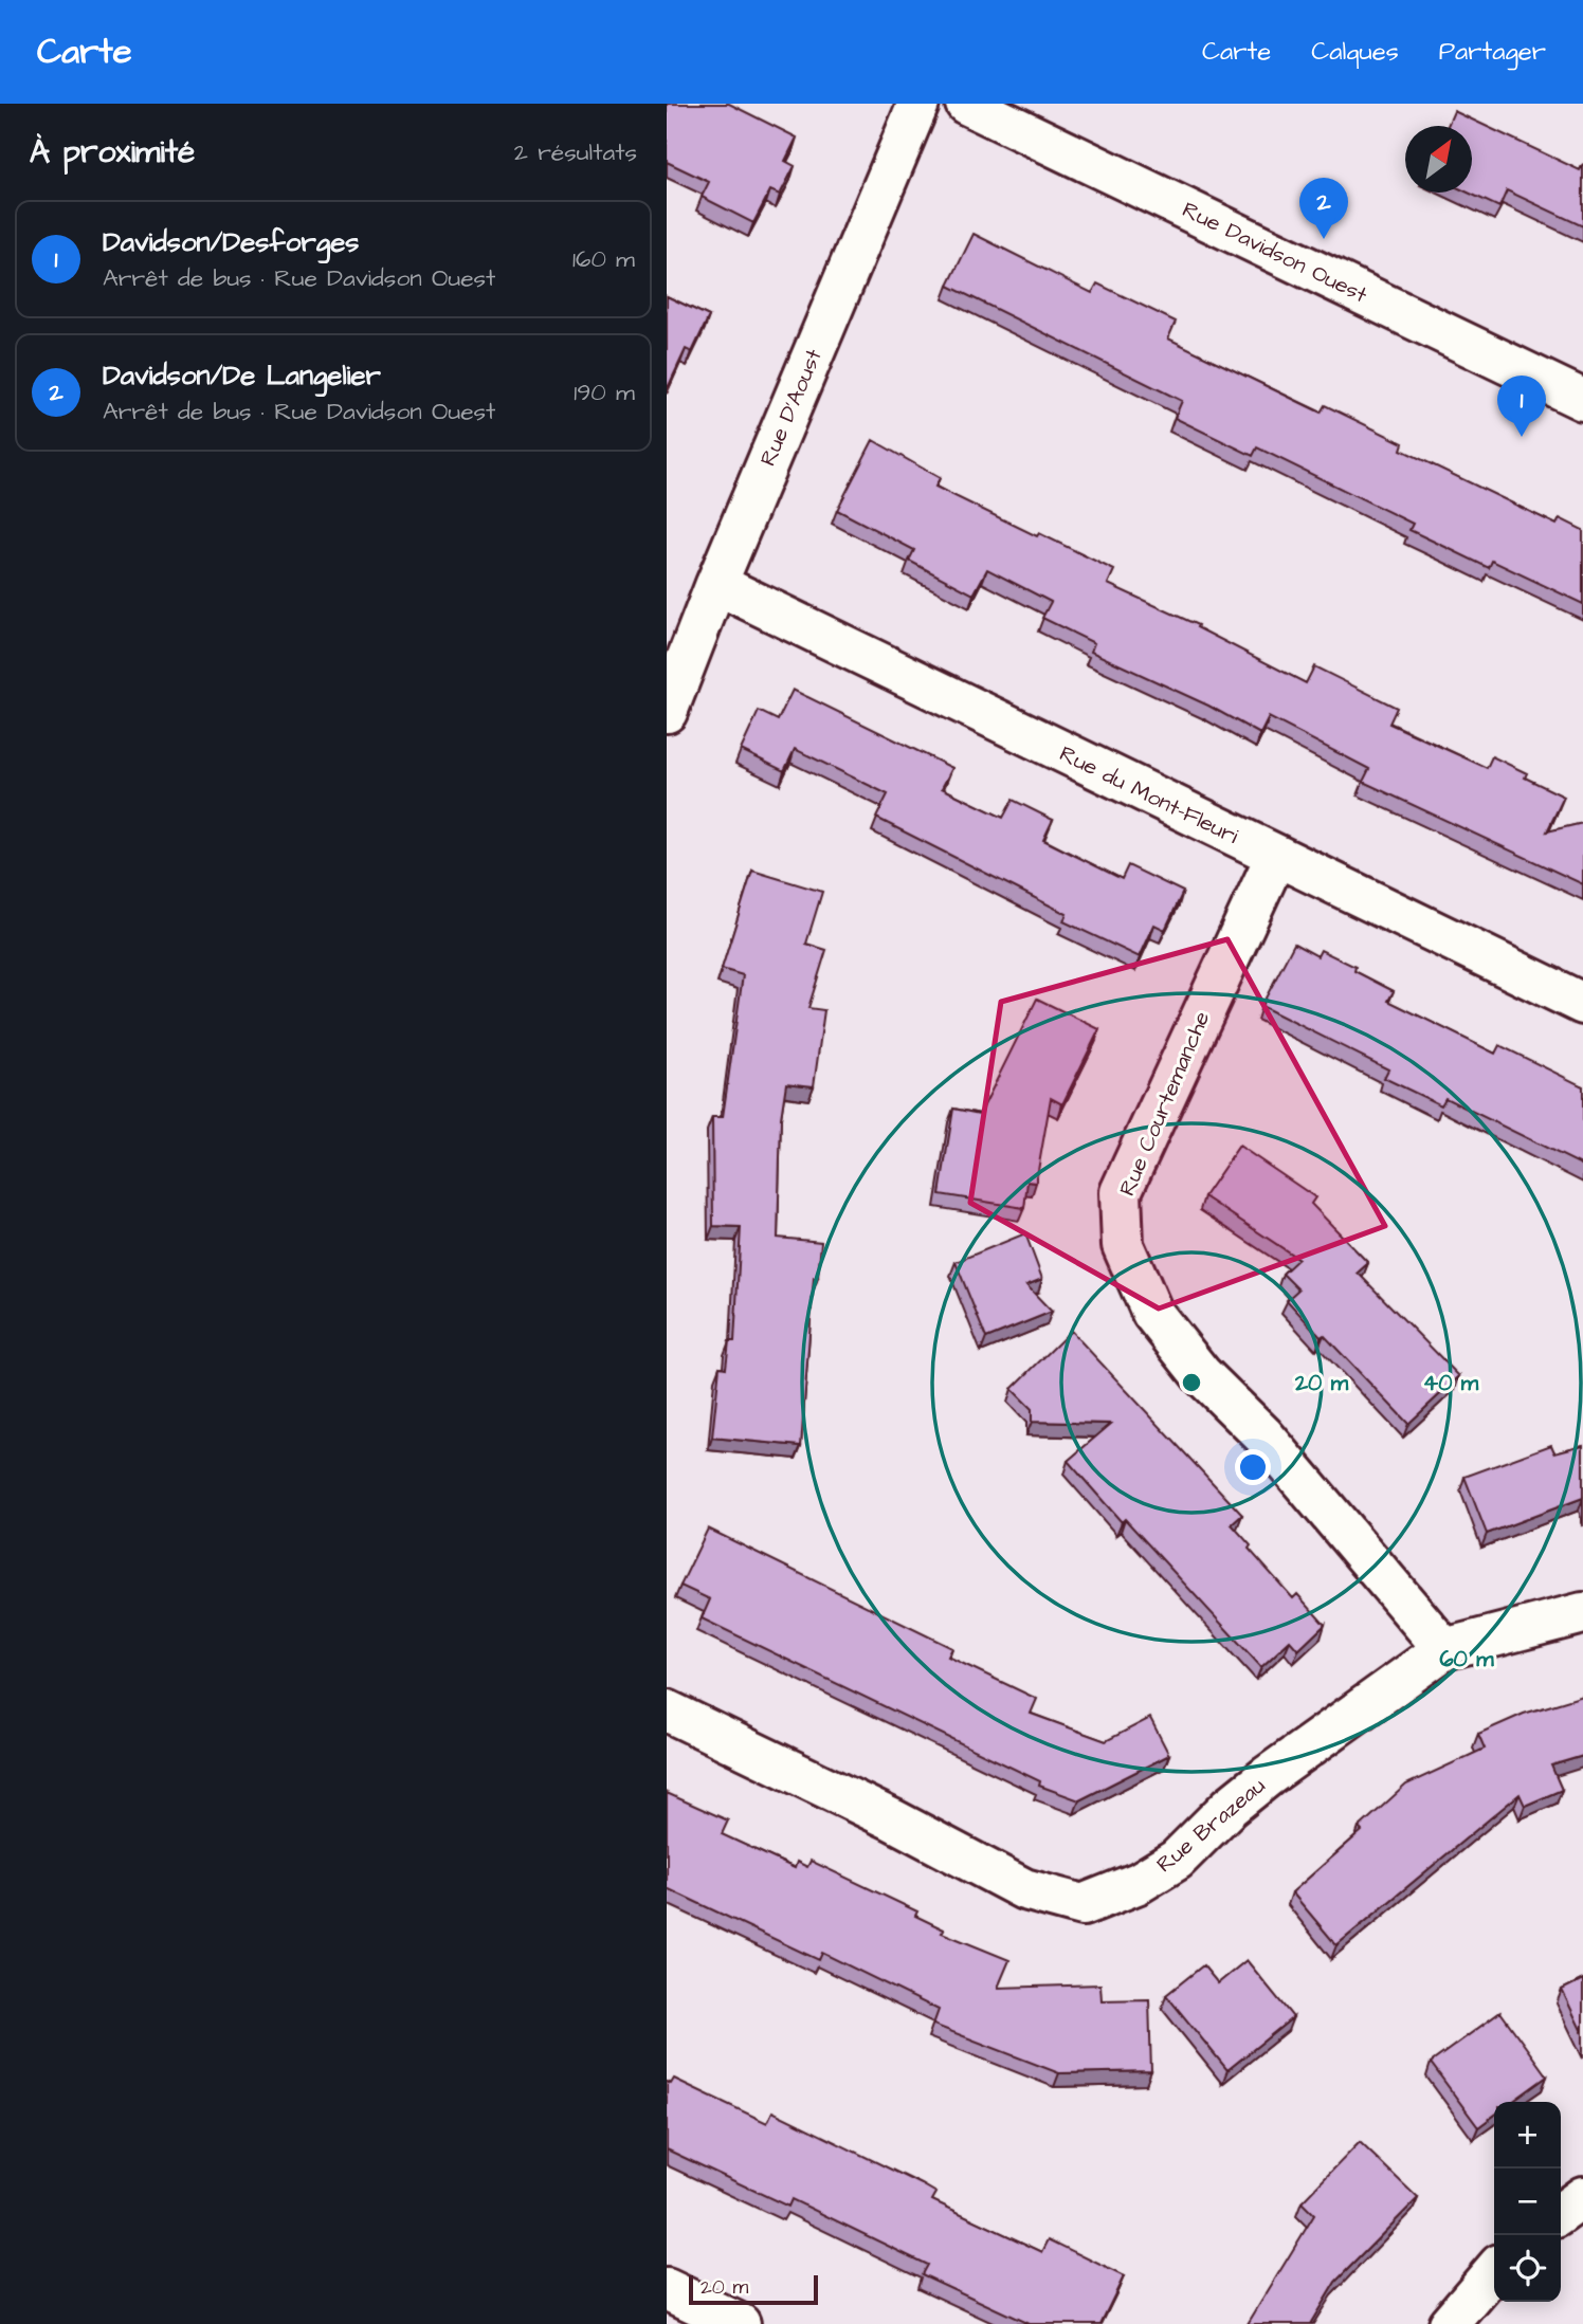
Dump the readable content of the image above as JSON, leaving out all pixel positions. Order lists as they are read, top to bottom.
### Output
{
  "streets": {
    "street": [
      "Rue Davidson Ouest",
      "Rue D'Aoust",
      "Rue du Mont-Fleuri",
      "Rue Courtemanche",
      "Rue Brazeau"
    ]
  },
  "crossings": [
    ["Rue D'Aoust", "Rue du Mont-Fleuri"],
    ["Rue du Mont-Fleuri", "Rue Courtemanche"],
    ["Rue Courtemanche", "Rue Brazeau"]
  ],
  "scale_bar": "20 m",
  "north": "top right",
  "page": {
    "header": "Carte",
    "nav": ["Carte", "Calques", "Partager"],
    "heading": ["À proximité", "2 résultats"],
    "pins": ["2", "1"],
    "list": [
      {
        "mark": "1",
        "name": "Davidson/Desforges",
        "note": "Arrêt de bus · Rue Davidson Ouest",
        "value": "160 m"
      },
      {
        "mark": "2",
        "name": "Davidson/De Langelier",
        "note": "Arrêt de bus · Rue Davidson Ouest",
        "value": "190 m"
      }
    ],
    "map_buttons": ["+", "−"],
    "scale": "20 m"
  },
  "rings": ["20 m", "40 m", "60 m"]
}
